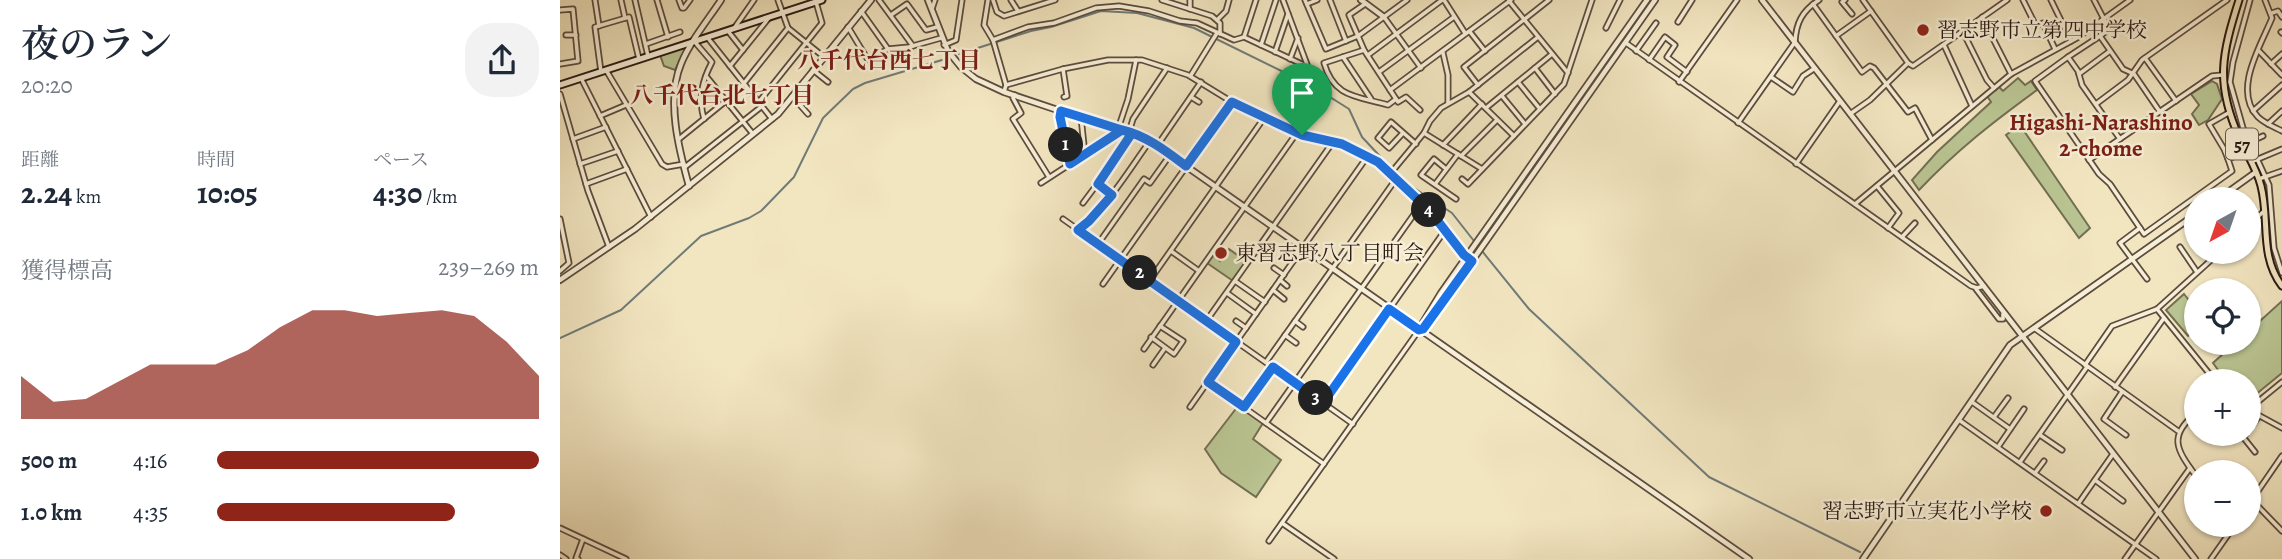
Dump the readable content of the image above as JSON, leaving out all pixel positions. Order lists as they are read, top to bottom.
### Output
{
  "streets": {
    "main road": ["57"]
  },
  "districts": ["八千代台西七丁目", "八千代台北七丁目", "Higashi-Narashino 2-chome"],
  "places": ["習志野市立第四中学校", "東習志野八丁目町会", "習志野市立実花小学校"],
  "north": "bottom left",
  "page": {
    "heading": ["夜のラン", "20:20"],
    "stats": [
      ["距離", "2.24 km"],
      ["時間", "10:05"],
      ["ペース", "4:30 /km"]
    ],
    "pins": [
      "1",
      "4",
      "2",
      "3"
    ],
    "map_buttons": ["+", "−"],
    "chart": ["獲得標高", "239–269 m"],
    "list": [
      {
        "name": "500 m",
        "note": "4:16"
      },
      {
        "name": "1.0 km",
        "note": "4:35"
      }
    ]
  }
}
